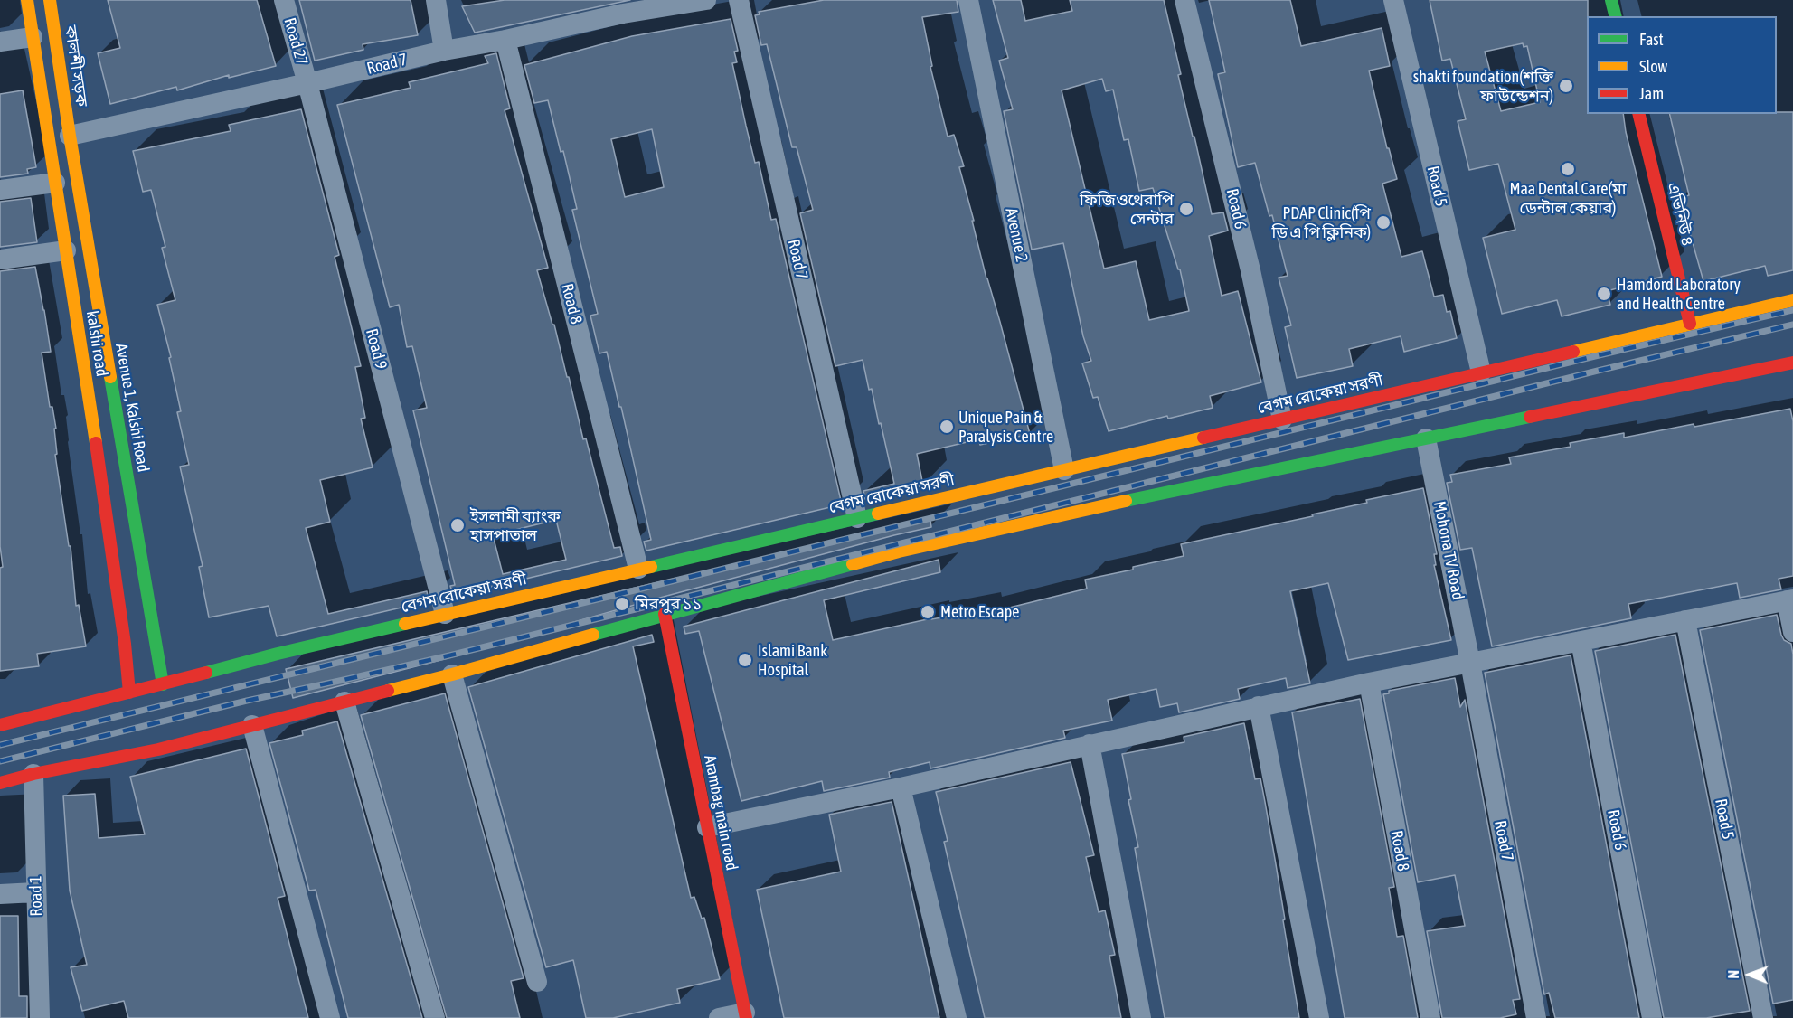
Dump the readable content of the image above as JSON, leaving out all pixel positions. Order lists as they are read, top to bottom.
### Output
{
  "streets": {
    "main road": [
      "কালশী সড়ক",
      "এভিনিউ ৪",
      "kalshi road",
      "বেগম রোকেয়া সরণী",
      "Avenue 1, Kalshi Road",
      "Arambag main road"
    ],
    "street": [
      "Road 27",
      "Road 7",
      "Road 5",
      "Road 6",
      "Avenue 2",
      "Road 8",
      "Road 9",
      "Mohona TV Road",
      "Road 1"
    ]
  },
  "crossings": [
    ["Road 27", "Road 7"],
    ["Road 27", "Road 9"],
    ["Road 7", "কালশী সড়ক"],
    ["Road 7", "Road 8"],
    ["Road 7", "Road 9"],
    ["Road 7", "বেগম রোকেয়া সরণী"],
    ["Road 7", "Avenue 1, Kalshi Road"],
    ["Road 7", "Mohona TV Road"],
    ["কালশী সড়ক", "Avenue 1, Kalshi Road"],
    ["Road 5", "বেগম রোকেয়া সরণী"],
    ["Road 6", "বেগম রোকেয়া সরণী"],
    ["এভিনিউ ৪", "বেগম রোকেয়া সরণী"],
    ["Avenue 2", "বেগম রোকেয়া সরণী"],
    ["Road 8", "বেগম রোকেয়া সরণী"],
    ["kalshi road", "বেগম রোকেয়া সরণী"],
    ["Road 9", "বেগম রোকেয়া সরণী"],
    ["বেগম রোকেয়া সরণী", "Avenue 1, Kalshi Road"]
  ],
  "places": [
    "shakti foundation(শক্তি ফাউন্ডেশন)",
    "Maa Dental Care(মা ডেন্টাল কেয়ার)",
    "ফিজিওথেরাপি সেন্টার",
    "PDAP Clinic(পি ডি এ পি ক্লিনিক)",
    "Hamdord Laboratory and Health Centre",
    "Unique Pain & Paralysis Centre",
    "ইসলামী ব্যাংক হাসপাতাল",
    "মিরপুর ১১",
    "Metro Escape",
    "Islami Bank Hospital"
  ],
  "legend": ["Fast", "Slow", "Jam"],
  "north": "left"
}
